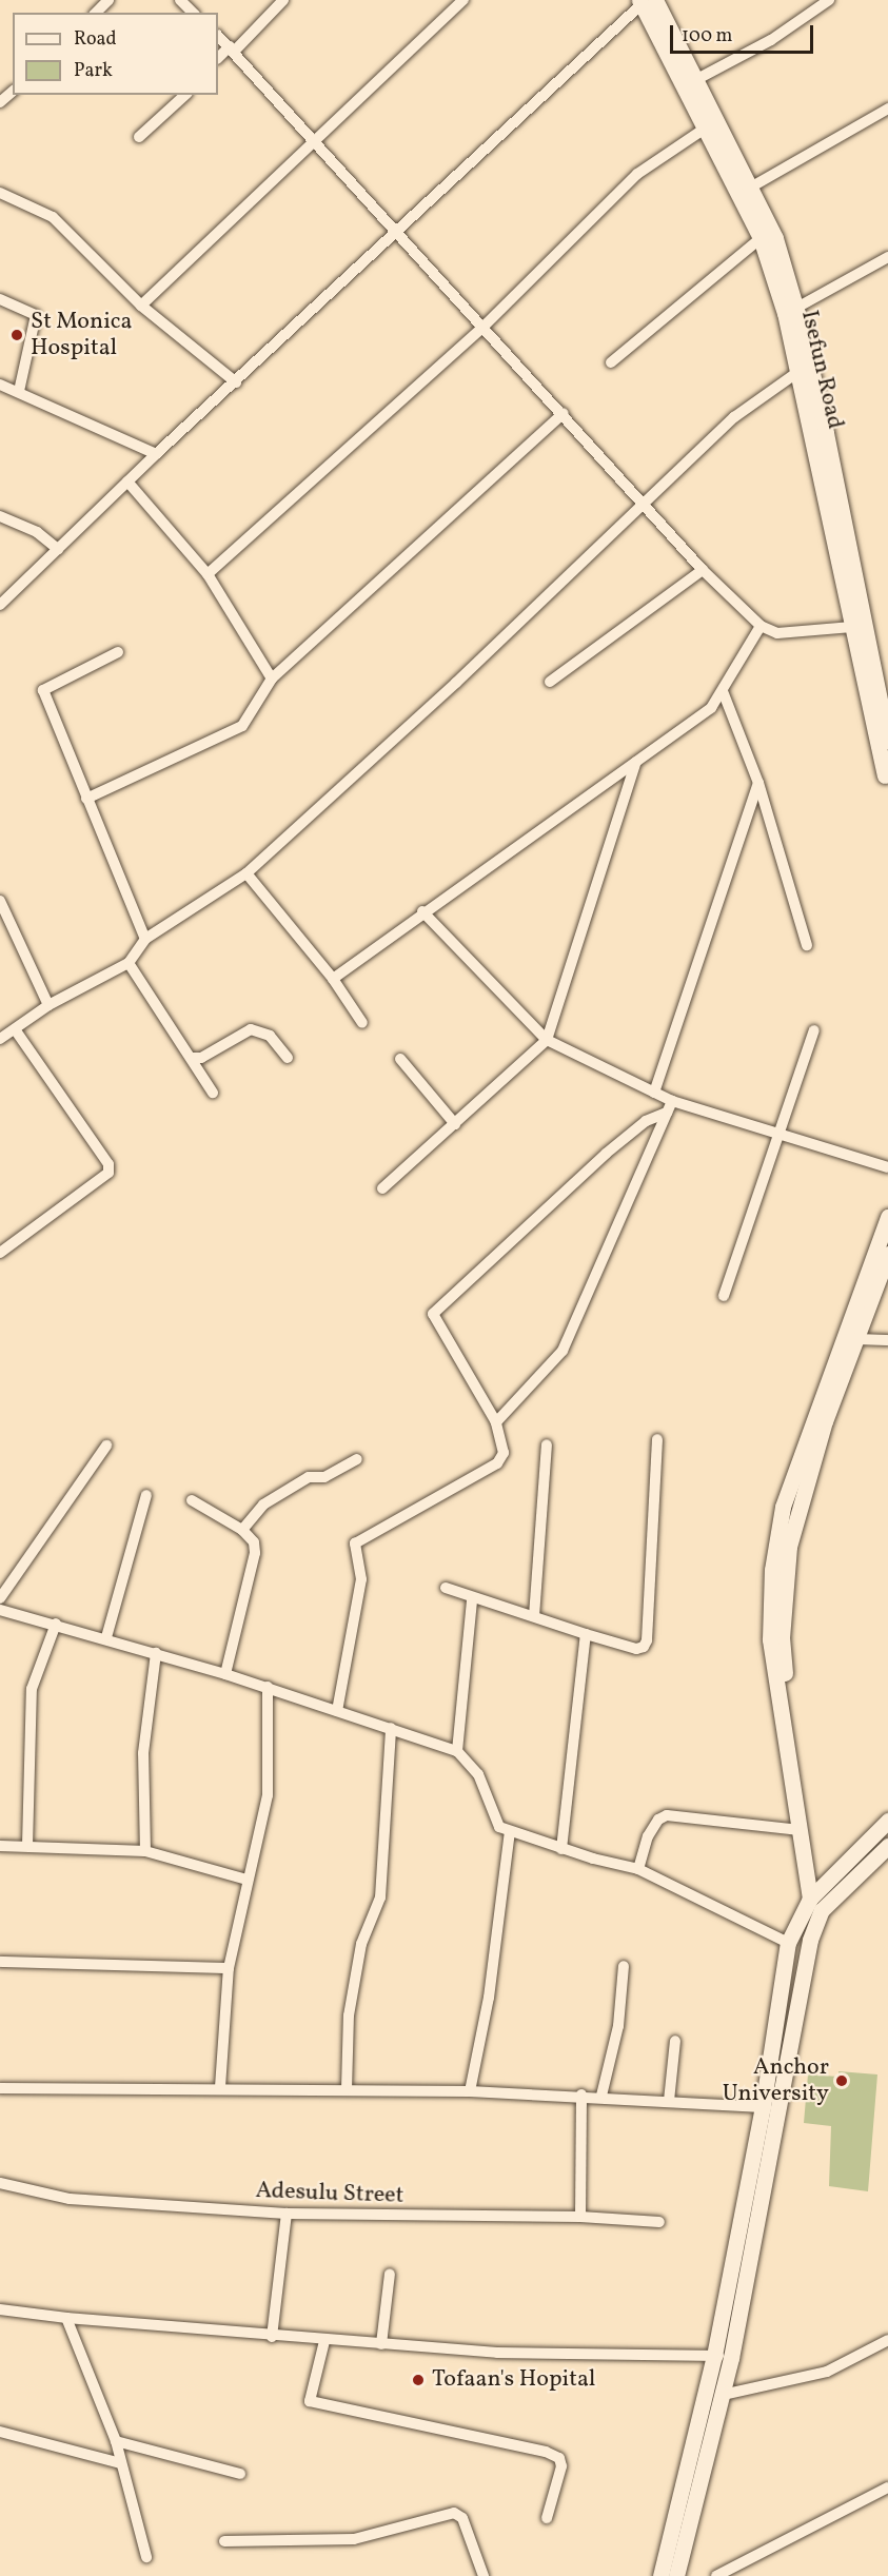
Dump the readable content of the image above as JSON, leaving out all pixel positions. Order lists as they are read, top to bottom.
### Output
{
  "streets": {
    "street": ["Isefun Road", "Adesulu Street"]
  },
  "places": ["St Monica Hospital", "Anchor University", "Tofaan's Hopital"],
  "legend": ["Road", "Park"],
  "scale_bar": "100 m"
}
